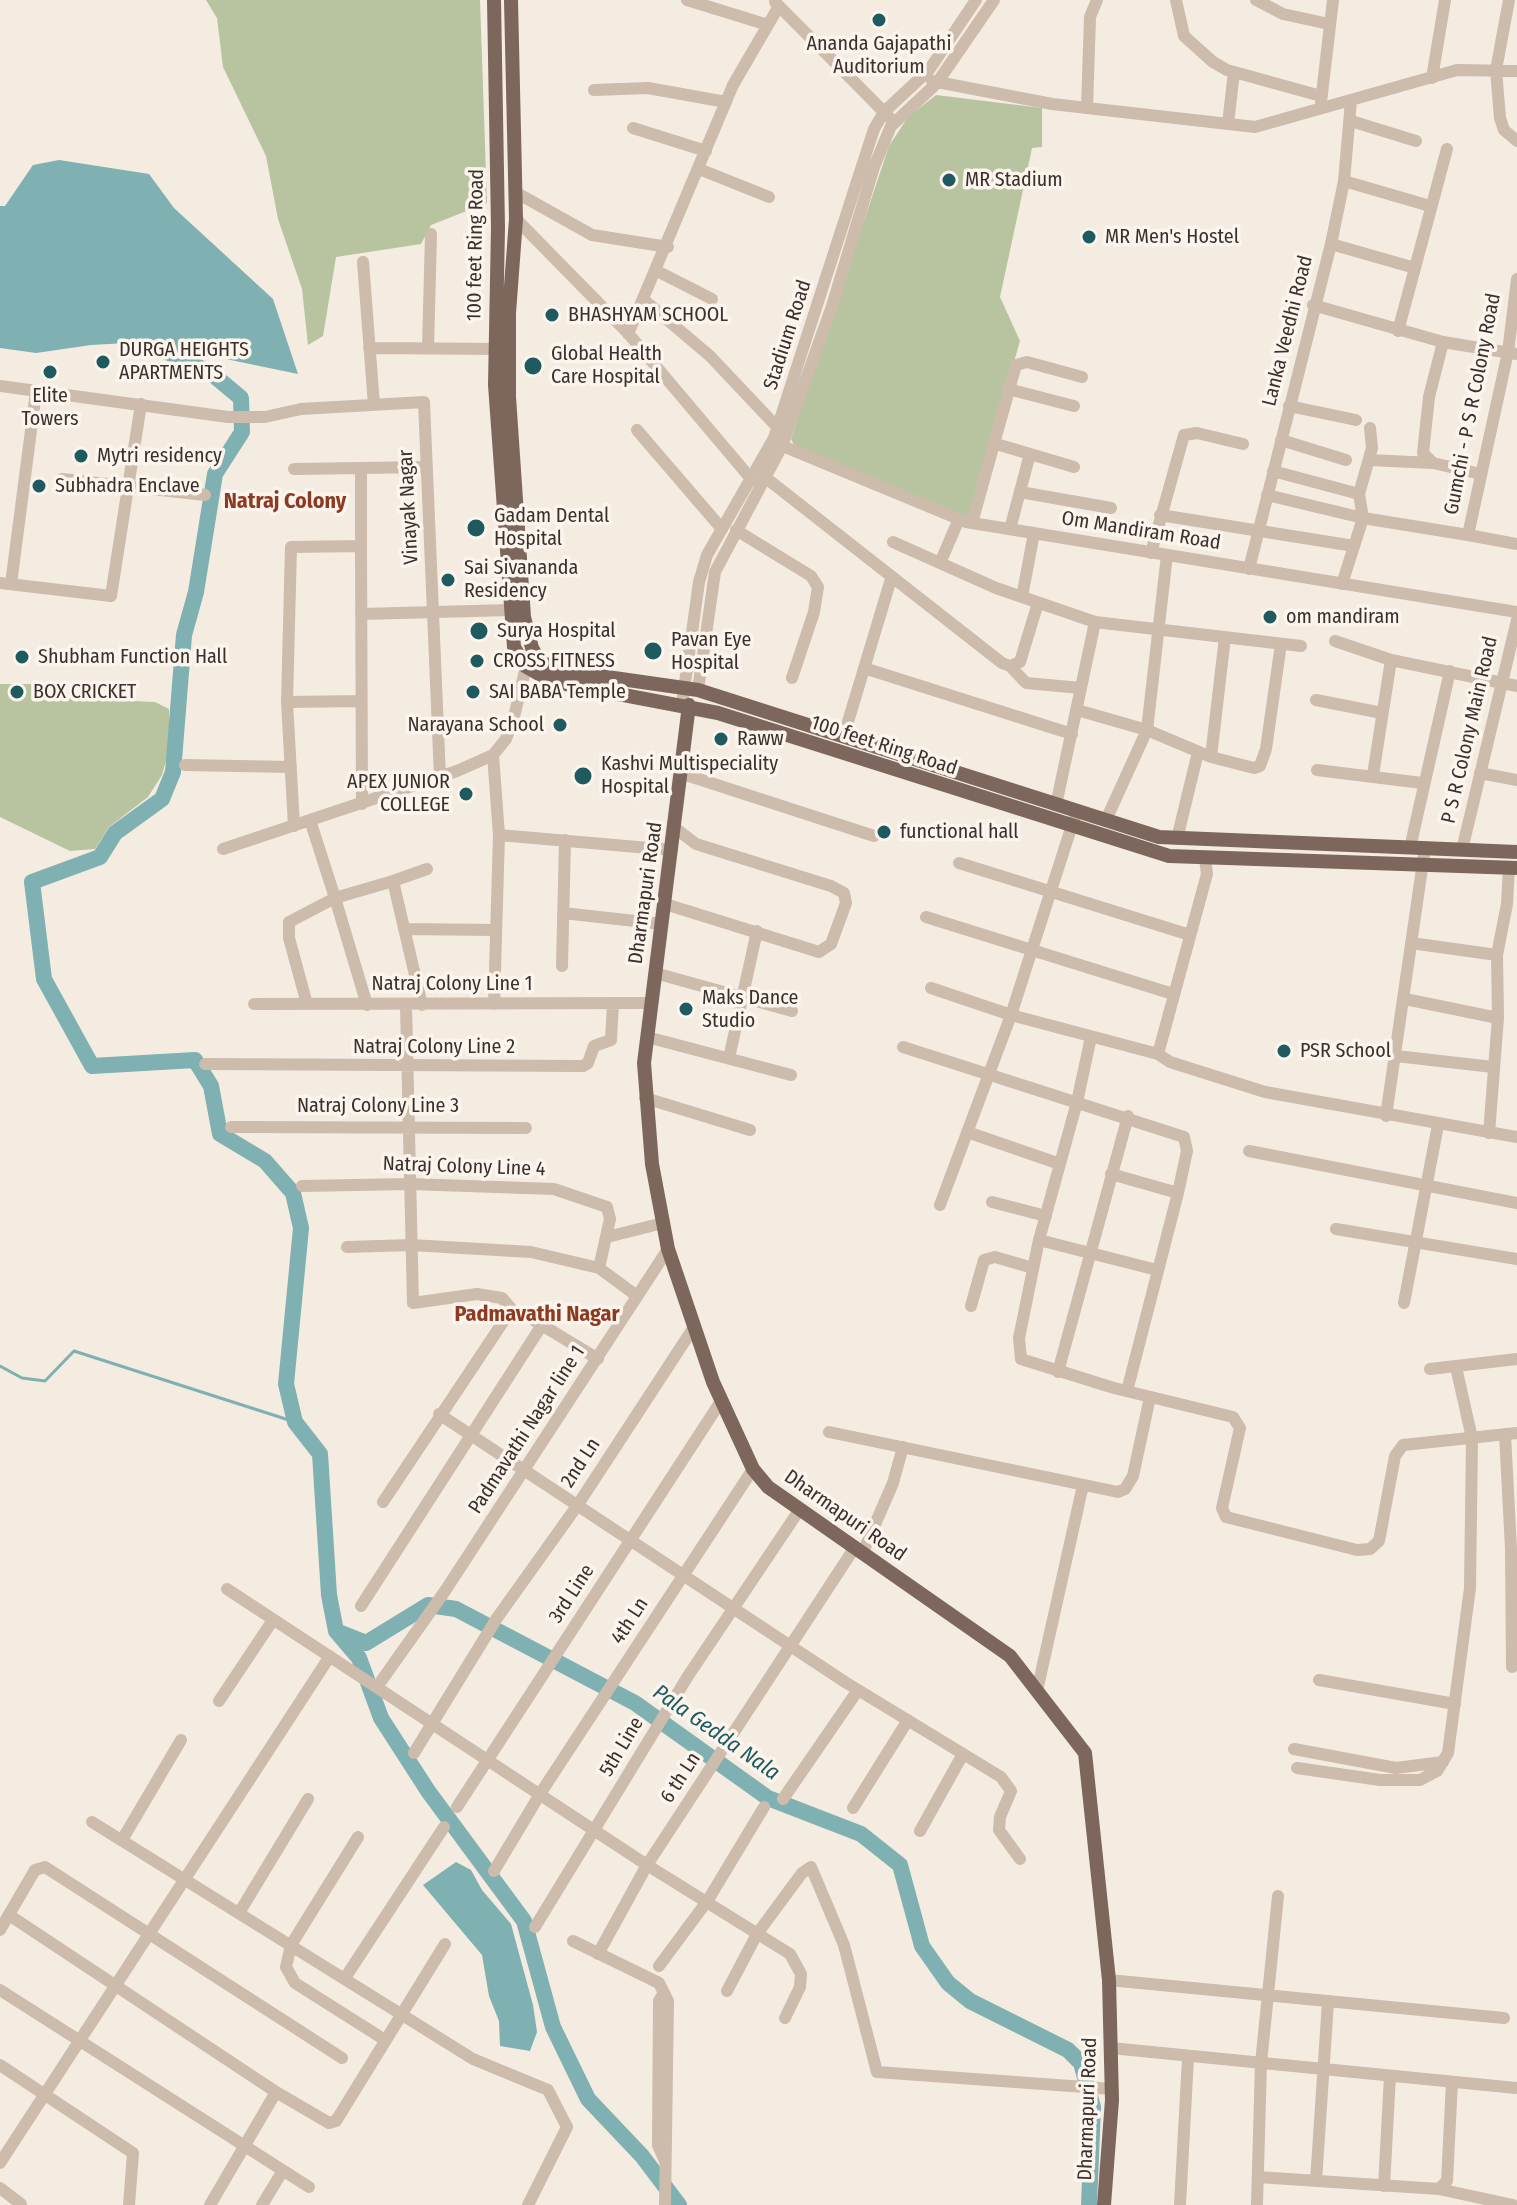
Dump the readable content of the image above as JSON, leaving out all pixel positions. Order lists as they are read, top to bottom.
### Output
{
  "streets": {
    "main road": ["100 feet Ring Road", "Dharmapuri Road"],
    "street": [
      "Lanka Veedhi Road",
      "Stadium Road",
      "Gumchi - P S R Colony Road",
      "Vinayak Nagar",
      "Om Mandiram Road",
      "P S R Colony Main Road",
      "Natraj Colony Line 1",
      "Natraj Colony Line 2",
      "Natraj Colony Line 3",
      "Natraj Colony Line 4",
      "Padmavathi Nagar line 1",
      "2nd Ln",
      "3rd Line",
      "4th Ln",
      "5th Line",
      "6 th Ln"
    ]
  },
  "crossings": [
    ["100 feet Ring Road", "P S R Colony Main Road"],
    ["100 feet Ring Road", "Dharmapuri Road"],
    ["Lanka Veedhi Road", "Om Mandiram Road"],
    ["Stadium Road", "Om Mandiram Road"],
    ["Dharmapuri Road", "Natraj Colony Line 1"],
    ["Dharmapuri Road", "Padmavathi Nagar line 1"],
    ["Dharmapuri Road", "2nd Ln"],
    ["Dharmapuri Road", "3rd Line"],
    ["Dharmapuri Road", "4th Ln"],
    ["Dharmapuri Road", "5th Line"],
    ["Dharmapuri Road", "6 th Ln"],
    ["Natraj Colony Line 1", "Natraj Colony Line 2"]
  ],
  "districts": ["Natraj Colony", "Padmavathi Nagar"],
  "water": ["Pala Gedda Nala"],
  "places": [
    "Ananda Gajapathi Auditorium",
    "MR Stadium",
    "MR Men's Hostel",
    "BHASHYAM SCHOOL",
    "DURGA HEIGHTS APARTMENTS",
    "Global Health Care Hospital",
    "Elite Towers",
    "Mytri residency",
    "Subhadra Enclave",
    "Gadam Dental Hospital",
    "Sai Sivananda Residency",
    "om mandiram",
    "Surya Hospital",
    "Pavan Eye Hospital",
    "Shubham Function Hall",
    "CROSS FITNESS",
    "BOX CRICKET",
    "SAI BABA Temple",
    "Narayana School",
    "Raww",
    "Kashvi Multispeciality Hospital",
    "APEX JUNIOR COLLEGE",
    "functional hall",
    "Maks Dance Studio",
    "PSR School"
  ]
}
